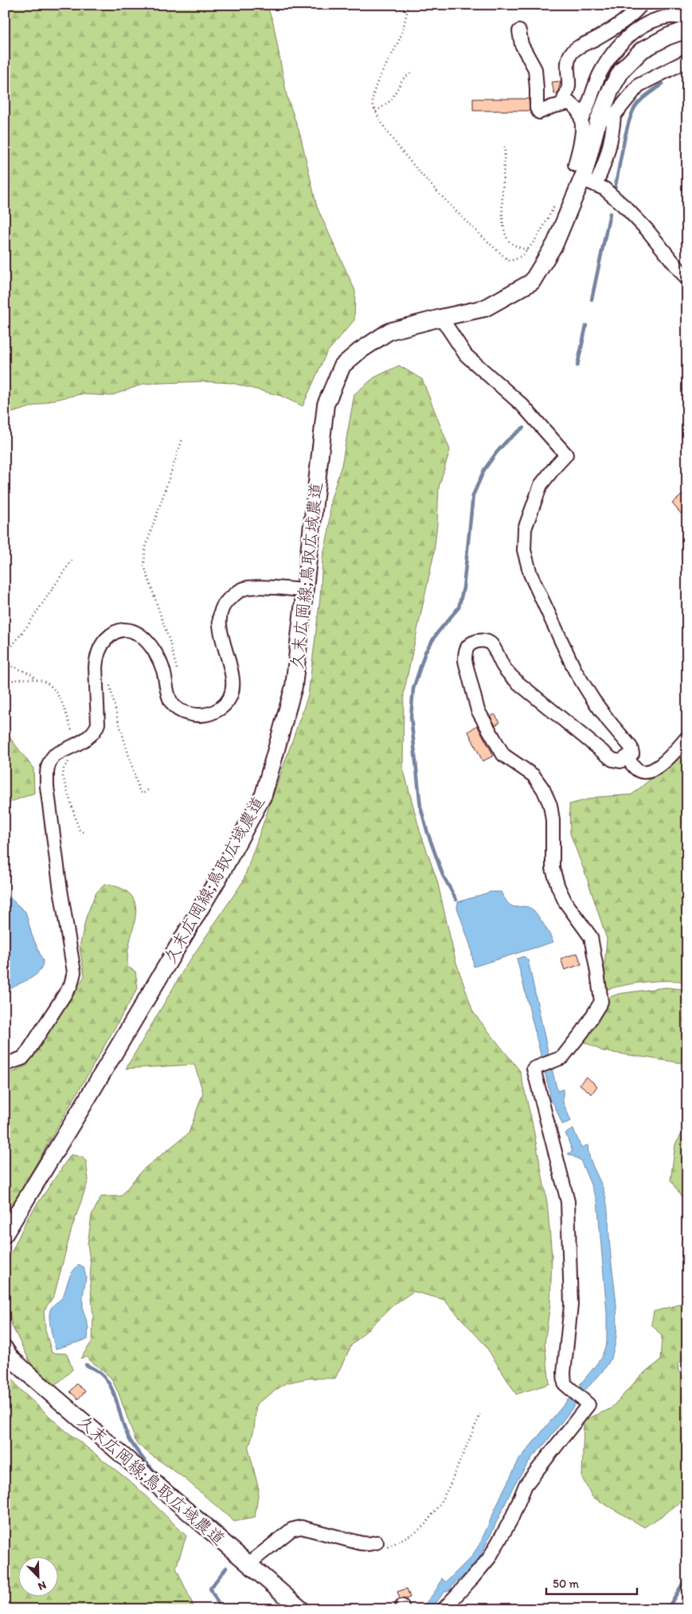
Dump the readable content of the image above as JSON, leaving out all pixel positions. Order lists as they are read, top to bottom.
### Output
{
  "streets": {
    "street": ["久末広岡線;鳥取広域農道"]
  },
  "scale_bar": "50 m",
  "north": "bottom right"
}
